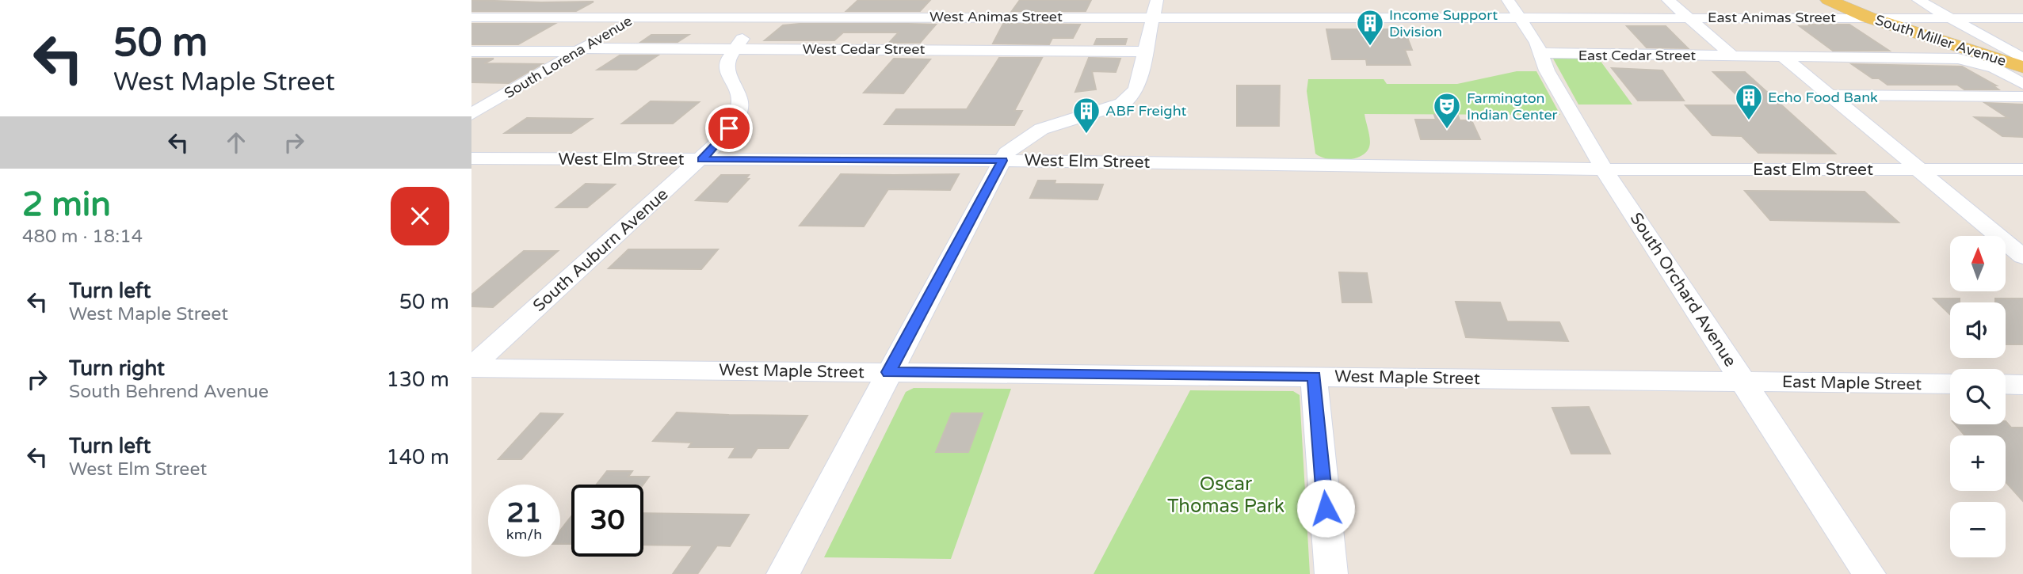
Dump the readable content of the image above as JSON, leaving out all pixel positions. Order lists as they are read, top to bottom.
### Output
{
  "streets": {
    "main road": ["South Miller Avenue"],
    "street": [
      "West Animas Street",
      "East Animas Street",
      "West Cedar Street",
      "East Cedar Street",
      "South Lorena Avenue",
      "West Elm Street",
      "East Elm Street",
      "South Auburn Avenue",
      "South Orchard Avenue",
      "West Maple Street",
      "East Maple Street"
    ]
  },
  "crossings": [
    ["West Animas Street", "East Animas Street"],
    ["West Animas Street", "South Lorena Avenue"],
    ["West Animas Street", "South Orchard Avenue"],
    ["East Animas Street", "South Miller Avenue"],
    ["East Animas Street", "South Orchard Avenue"],
    ["West Cedar Street", "South Lorena Avenue"],
    ["West Cedar Street", "South Auburn Avenue"],
    ["East Cedar Street", "South Orchard Avenue"],
    ["West Elm Street", "East Elm Street"],
    ["West Elm Street", "South Auburn Avenue"],
    ["West Elm Street", "South Orchard Avenue"],
    ["East Elm Street", "South Orchard Avenue"],
    ["South Auburn Avenue", "West Maple Street"],
    ["South Orchard Avenue", "West Maple Street"],
    ["South Orchard Avenue", "East Maple Street"],
    ["West Maple Street", "East Maple Street"]
  ],
  "parks": ["Oscar Thomas Park"],
  "places": {
    "building": ["Income Support Division", "Echo Food Bank", "ABF Freight"],
    "theatre": ["Farmington Indian Center"]
  },
  "north": "top",
  "page": {
    "turn": ["50 m", "West Maple Street"],
    "heading": ["2 min", "480 m · 18:14"],
    "map_buttons": ["+", "−"],
    "list": [
      {
        "name": "Turn left",
        "note": "West Maple Street",
        "value": "50 m"
      },
      {
        "name": "Turn right",
        "note": "South Behrend Avenue",
        "value": "130 m"
      },
      {
        "name": "Turn left",
        "note": "West Elm Street",
        "value": "140 m"
      }
    ],
    "speed": "21 km/h",
    "limit": "30"
  }
}
